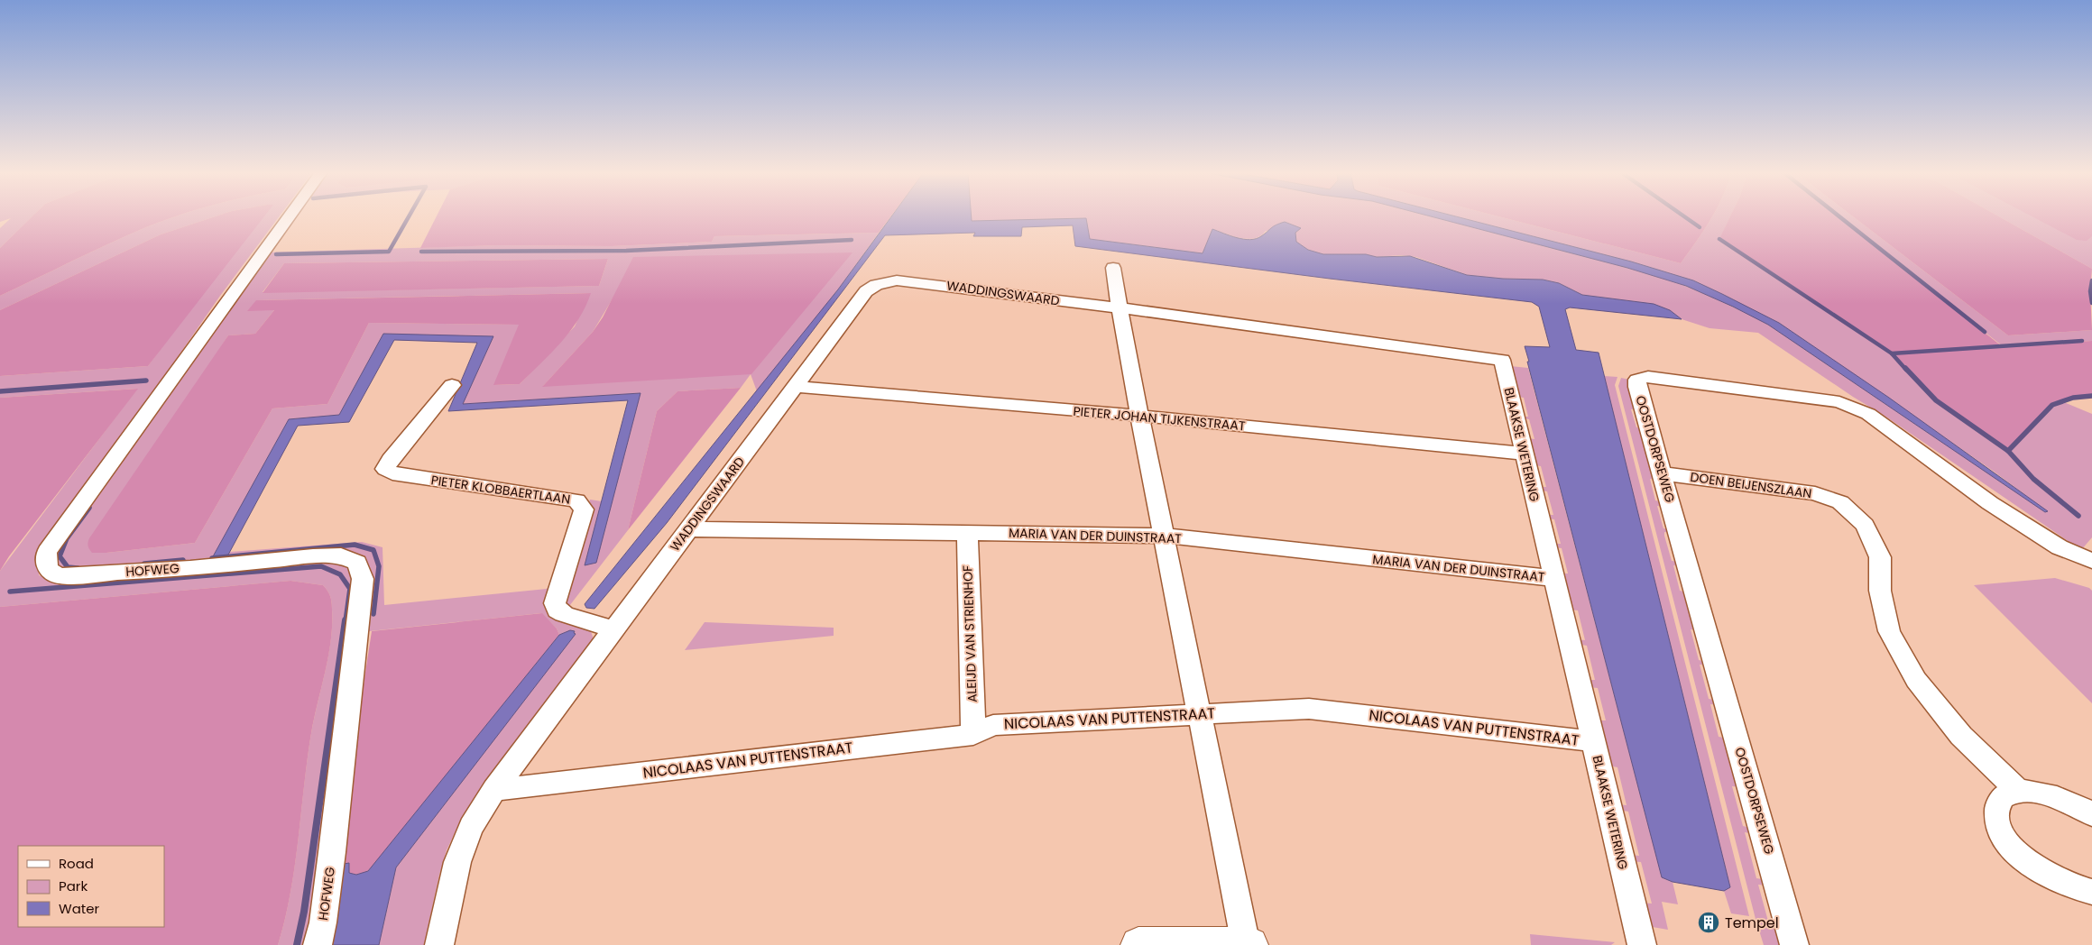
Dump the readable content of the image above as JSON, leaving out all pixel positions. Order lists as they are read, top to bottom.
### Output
{
  "streets": {
    "street": [
      "WADDINGSWAARD",
      "PIETER JOHAN TIJKENSTRAAT",
      "BLAAKSE WETERING",
      "OOSTDORPSEWEG",
      "DOEN BEIJENSZLAAN",
      "PIETER KLOBBAERTLAAN",
      "MARIA VAN DER DUINSTRAAT",
      "HOFWEG",
      "ALEIJD VAN STRIENHOF",
      "NICOLAAS VAN PUTTENSTRAAT"
    ]
  },
  "crossings": [
    ["WADDINGSWAARD", "PIETER JOHAN TIJKENSTRAAT"],
    ["WADDINGSWAARD", "BLAAKSE WETERING"],
    ["WADDINGSWAARD", "PIETER KLOBBAERTLAAN"],
    ["WADDINGSWAARD", "MARIA VAN DER DUINSTRAAT"],
    ["WADDINGSWAARD", "NICOLAAS VAN PUTTENSTRAAT"],
    ["PIETER JOHAN TIJKENSTRAAT", "BLAAKSE WETERING"],
    ["BLAAKSE WETERING", "MARIA VAN DER DUINSTRAAT"],
    ["BLAAKSE WETERING", "NICOLAAS VAN PUTTENSTRAAT"],
    ["OOSTDORPSEWEG", "DOEN BEIJENSZLAAN"],
    ["MARIA VAN DER DUINSTRAAT", "ALEIJD VAN STRIENHOF"],
    ["ALEIJD VAN STRIENHOF", "NICOLAAS VAN PUTTENSTRAAT"]
  ],
  "places": {
    "building": ["Tempel"]
  },
  "legend": ["Road", "Park", "Water"]
}
